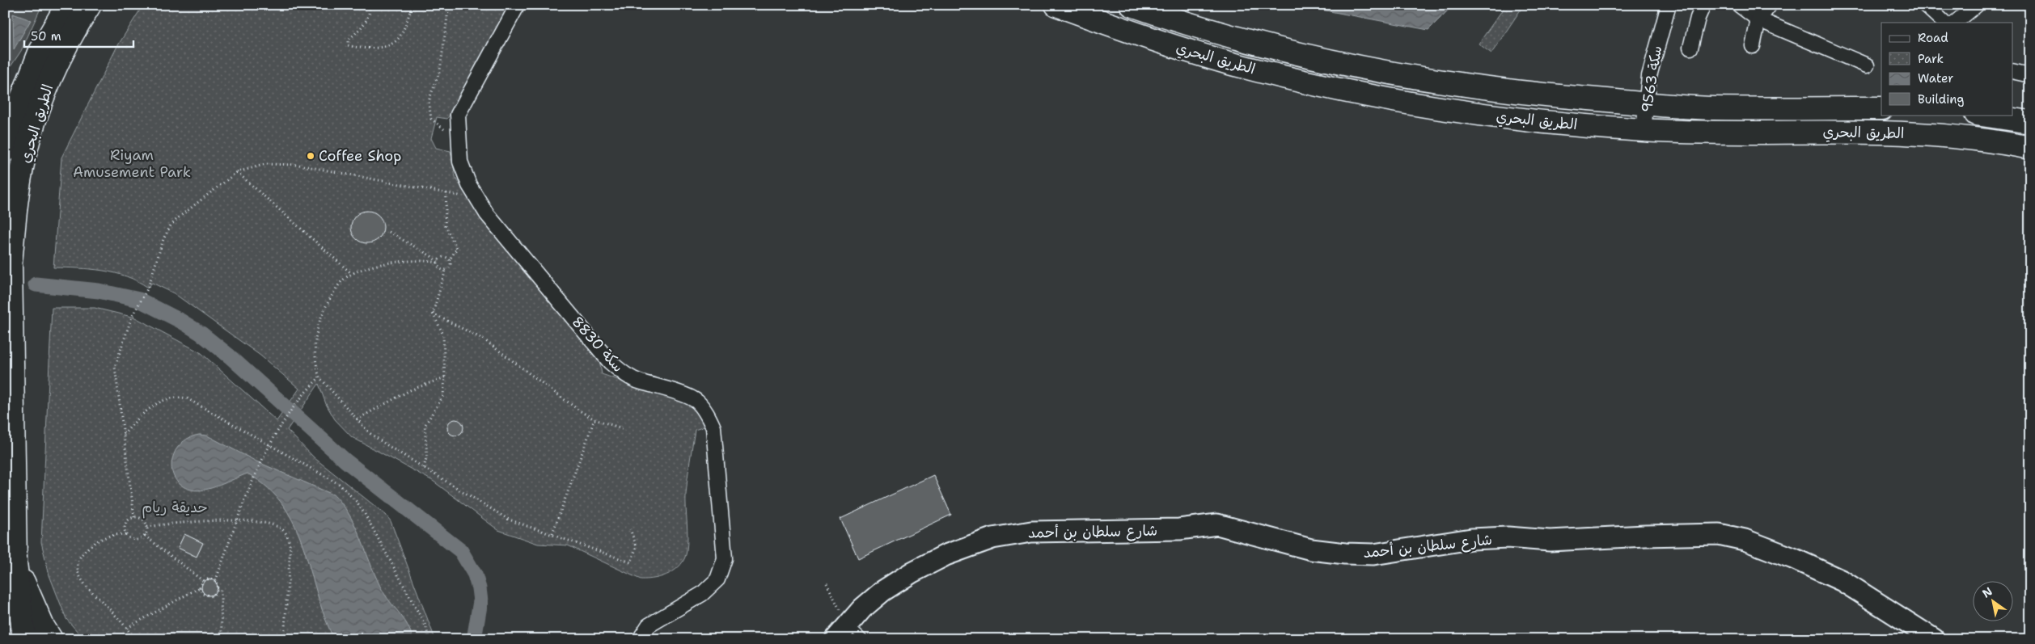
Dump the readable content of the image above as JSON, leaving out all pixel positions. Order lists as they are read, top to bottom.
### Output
{
  "streets": {
    "main road": ["الطريق البحري"],
    "street": ["سكة 9563", "سكة 8830", "شارع سلطان بن أحمد"]
  },
  "crossings": [
    ["الطريق البحري", "سكة 9563"]
  ],
  "parks": ["Riyam Amusement Park", "حديقة ريام"],
  "places": ["Coffee Shop"],
  "legend": [
    "Road",
    "Park",
    "Water",
    "Building"
  ],
  "scale_bar": "50 m",
  "north": "top left"
}
